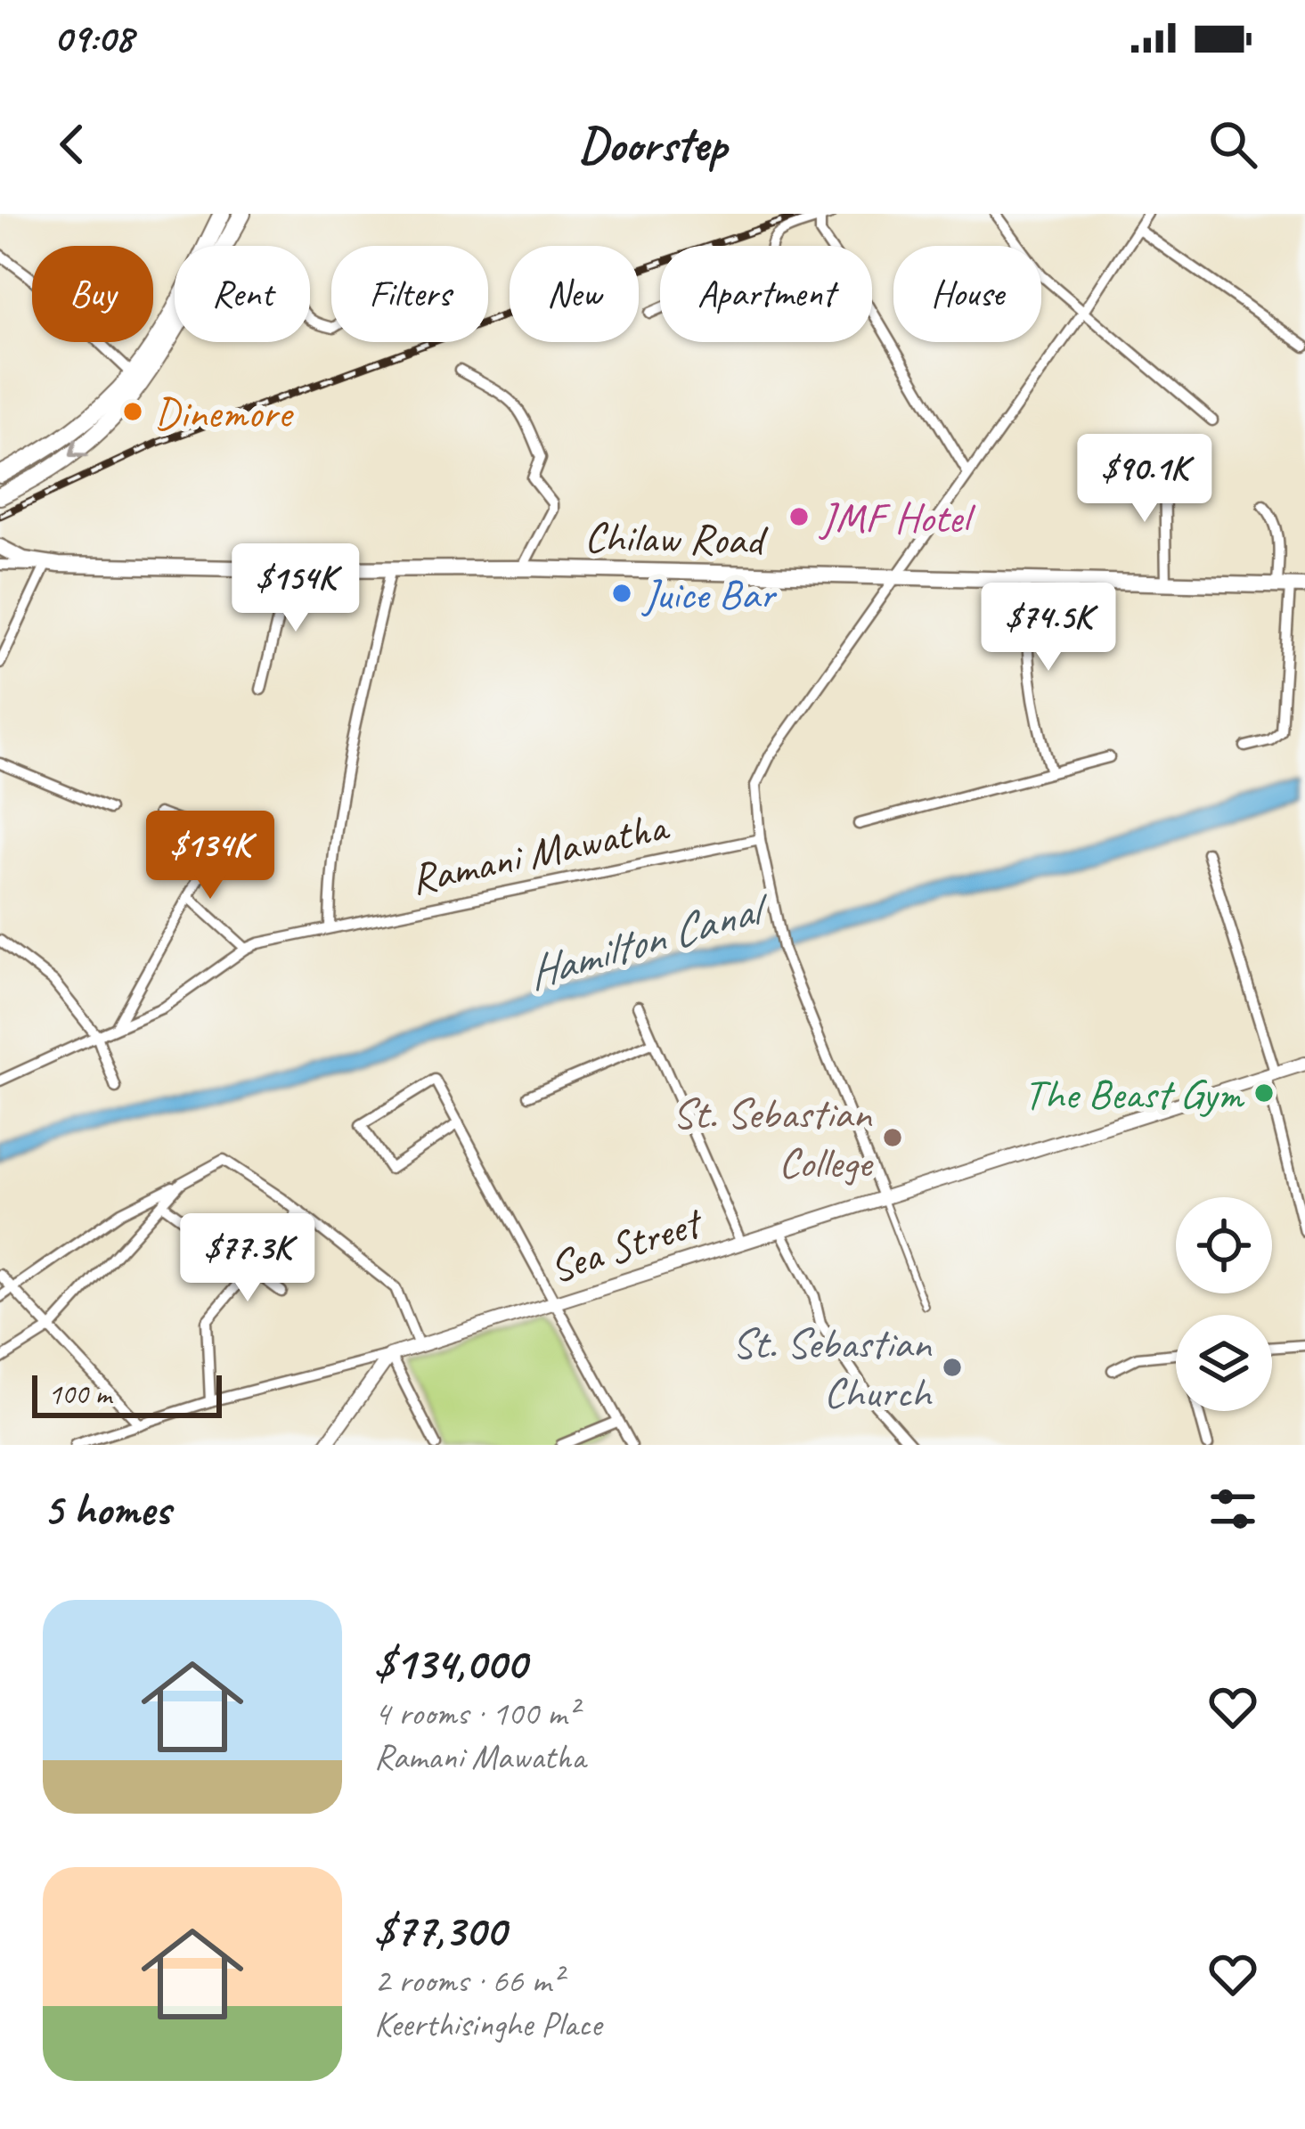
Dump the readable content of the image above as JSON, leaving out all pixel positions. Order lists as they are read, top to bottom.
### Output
{
  "streets": {
    "main road": ["Chilaw Road"],
    "street": ["Ramani Mawatha", "Sea Street"]
  },
  "water": ["Hamilton Canal"],
  "places": [
    "Dinemore",
    "JMF Hotel",
    "Juice Bar",
    "The Beast Gym",
    "St. Sebastian College",
    "St. Sebastian Church"
  ],
  "scale_bar": "100 m",
  "page": {
    "status": "09:08",
    "header": "Doorstep",
    "chip": [
      "Buy",
      "Rent",
      "Filters",
      "New",
      "Apartment",
      "House"
    ],
    "price": [
      "$90.1K",
      "$154K",
      "$74.5K",
      "$134K",
      "$77.3K"
    ],
    "scale": "100 m",
    "heading": "5 homes",
    "list": [
      {
        "name": "$134,000",
        "note": "4 rooms · 100 m² · Ramani Mawatha"
      },
      {
        "name": "$77,300",
        "note": "2 rooms · 66 m² · Keerthisinghe Place"
      }
    ]
  }
}
